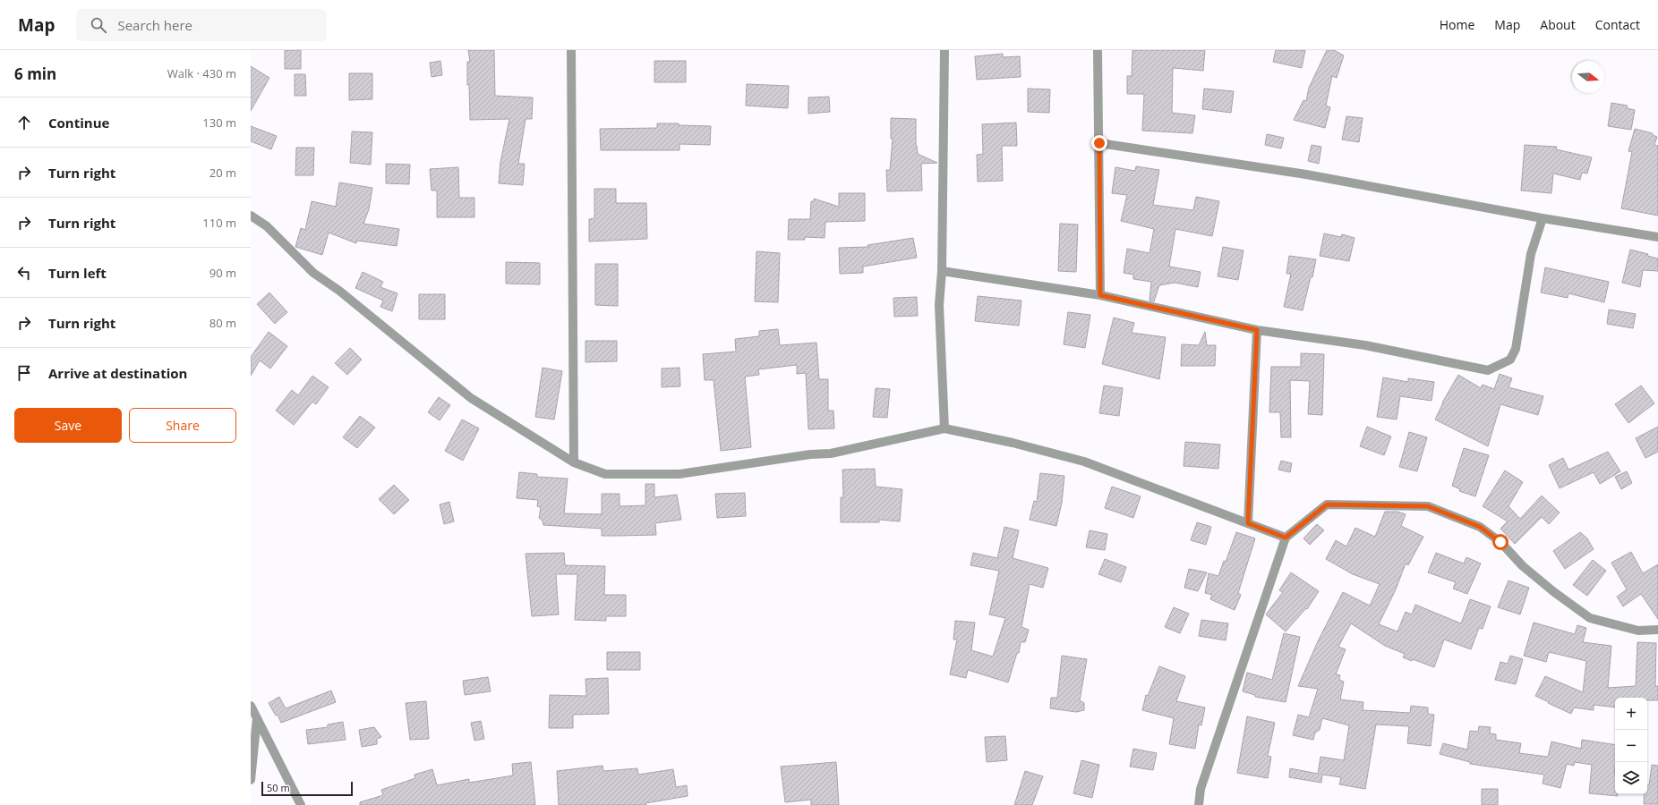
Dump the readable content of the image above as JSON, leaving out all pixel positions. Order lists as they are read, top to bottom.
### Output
{
  "scale_bar": "50 m",
  "north": "right",
  "page": {
    "header": "Map",
    "search": "Search here",
    "nav": [
      "Home",
      "Map",
      "About",
      "Contact"
    ],
    "heading": ["6 min", "Walk · 430 m"],
    "list": [
      ["Continue", "130 m"],
      ["Turn right", "20 m"],
      ["Turn right", "110 m"],
      ["Turn left", "90 m"],
      ["Turn right", "80 m"],
      "Arrive at destination"
    ],
    "buttons": ["Save", "Share"],
    "map_buttons": ["+", "−"],
    "scale": "50 m"
  }
}
